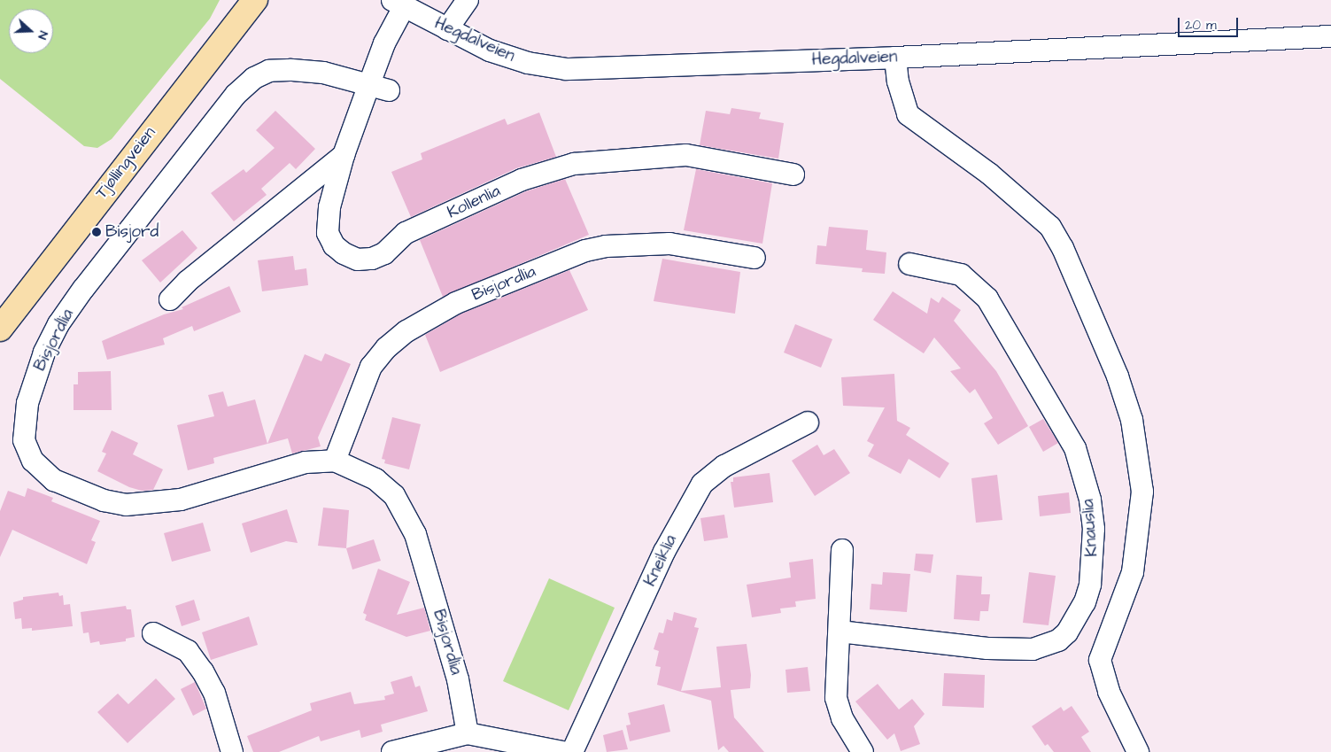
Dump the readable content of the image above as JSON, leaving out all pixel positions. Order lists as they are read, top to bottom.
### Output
{
  "streets": {
    "main road": ["Tjøllingveien"],
    "street": [
      "Hegdalveien",
      "Kollenlia",
      "Bisjordlia",
      "Knauslia",
      "Kneiklia"
    ]
  },
  "crossings": [
    ["Hegdalveien", "Kollenlia"],
    ["Kollenlia", "Bisjordlia"]
  ],
  "places": ["Bisjord"],
  "scale_bar": "20 m",
  "north": "right"
}
